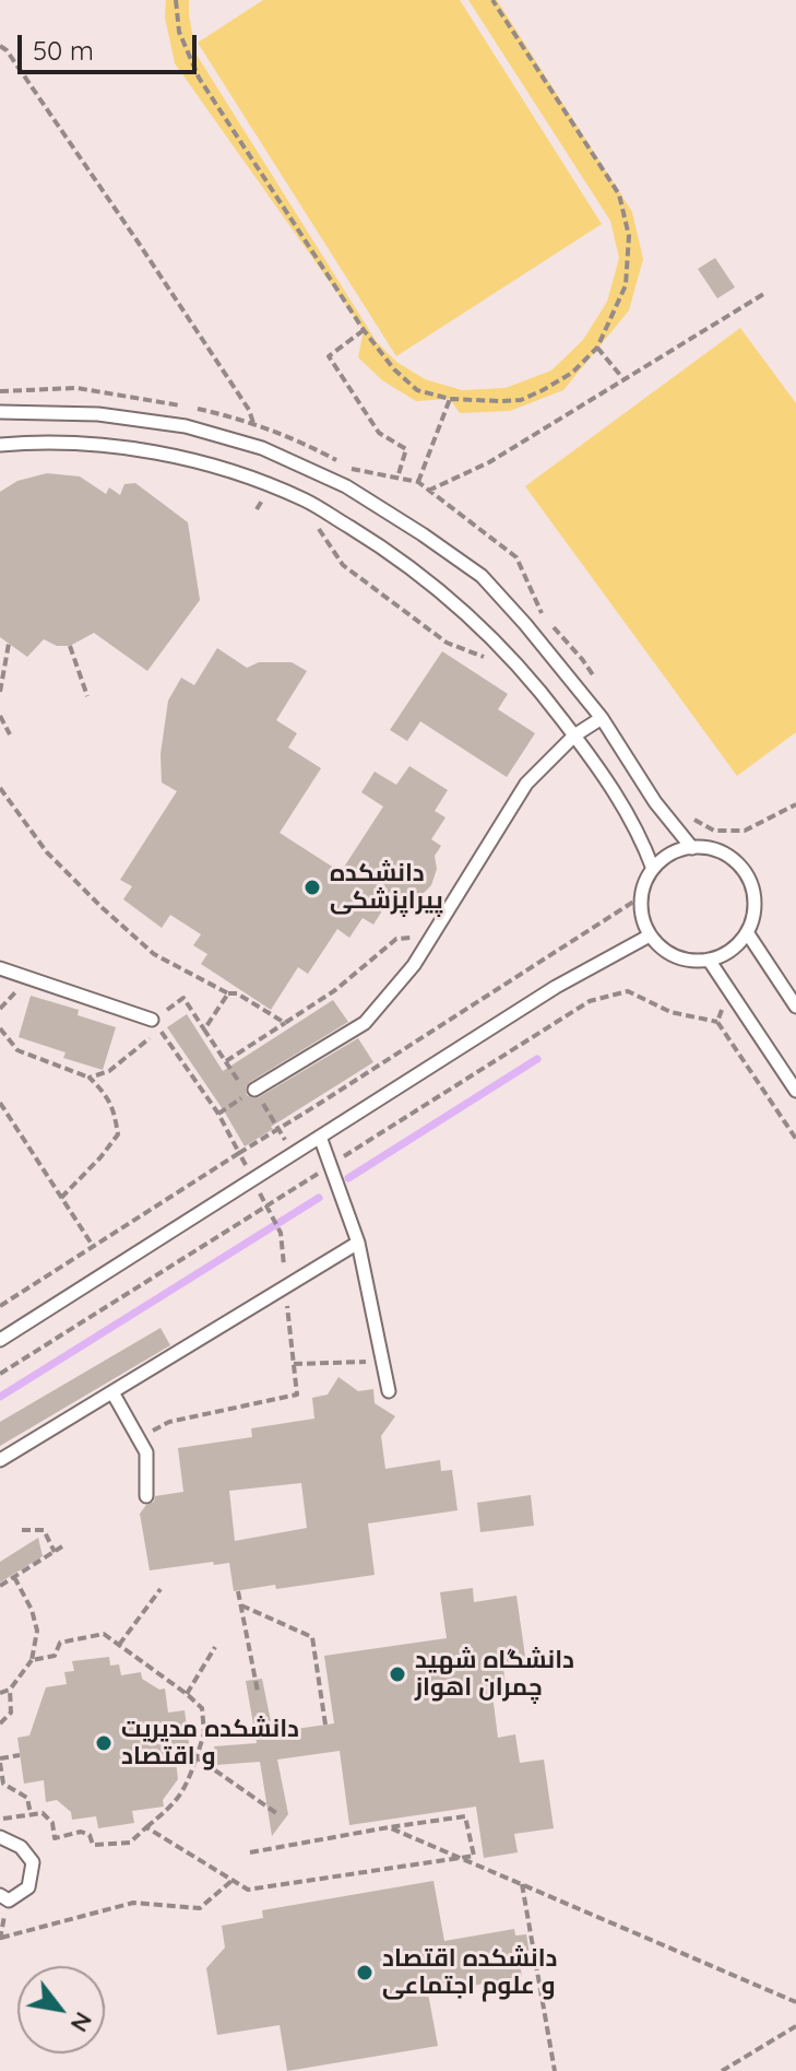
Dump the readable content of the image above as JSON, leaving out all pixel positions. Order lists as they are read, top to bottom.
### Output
{
  "places": [
    "دانشکده پیراپزشکی",
    "دانشگاه شهید چمران اهواز",
    "دانشکده مدیریت و اقتصاد",
    "دانشکده اقتصاد و علوم اجتماعی"
  ],
  "scale_bar": "50 m",
  "north": "bottom right"
}
